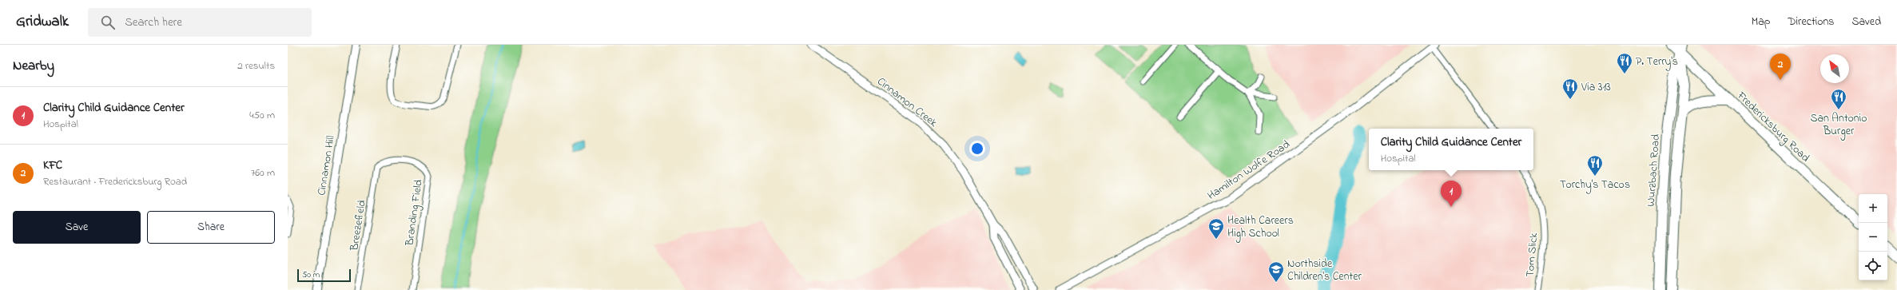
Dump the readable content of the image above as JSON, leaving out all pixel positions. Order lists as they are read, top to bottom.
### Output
{
  "streets": {
    "main road": ["Fredericksburg Road", "Wurzbach Road"],
    "street": [
      "Cinnamon Creek",
      "Cinnamon Hill",
      "Hamilton Wolfe Road",
      "Branding Field",
      "Breezefield",
      "Tom Slick"
    ]
  },
  "crossings": [
    ["Fredericksburg Road", "Wurzbach Road"],
    ["Branding Field", "Breezefield"]
  ],
  "places": {
    "restaurant": [
      "P. Terry's",
      "Via 313",
      "San Antonio Burger",
      "Torchy’s Tacos"
    ],
    "school or university": ["Health Careers High School", "Northside Children's Center"]
  },
  "scale_bar": "50 m",
  "north": "top left",
  "page": {
    "header": "Gridwalk",
    "search": "Search here",
    "nav": ["Map", "Directions", "Saved"],
    "heading": ["Nearby", "2 results"],
    "pins": ["2", "1"],
    "list": [
      {
        "mark": "1",
        "name": "Clarity Child Guidance Center",
        "note": "Hospital",
        "value": "450 m"
      },
      {
        "mark": "2",
        "name": "KFC",
        "note": "Restaurant · Fredericksburg Road",
        "value": "760 m"
      }
    ],
    "popup": ["Clarity Child Guidance Center", "Hospital"],
    "map_buttons": ["+", "−"],
    "buttons": ["Save", "Share"],
    "scale": "50 m"
  }
}
